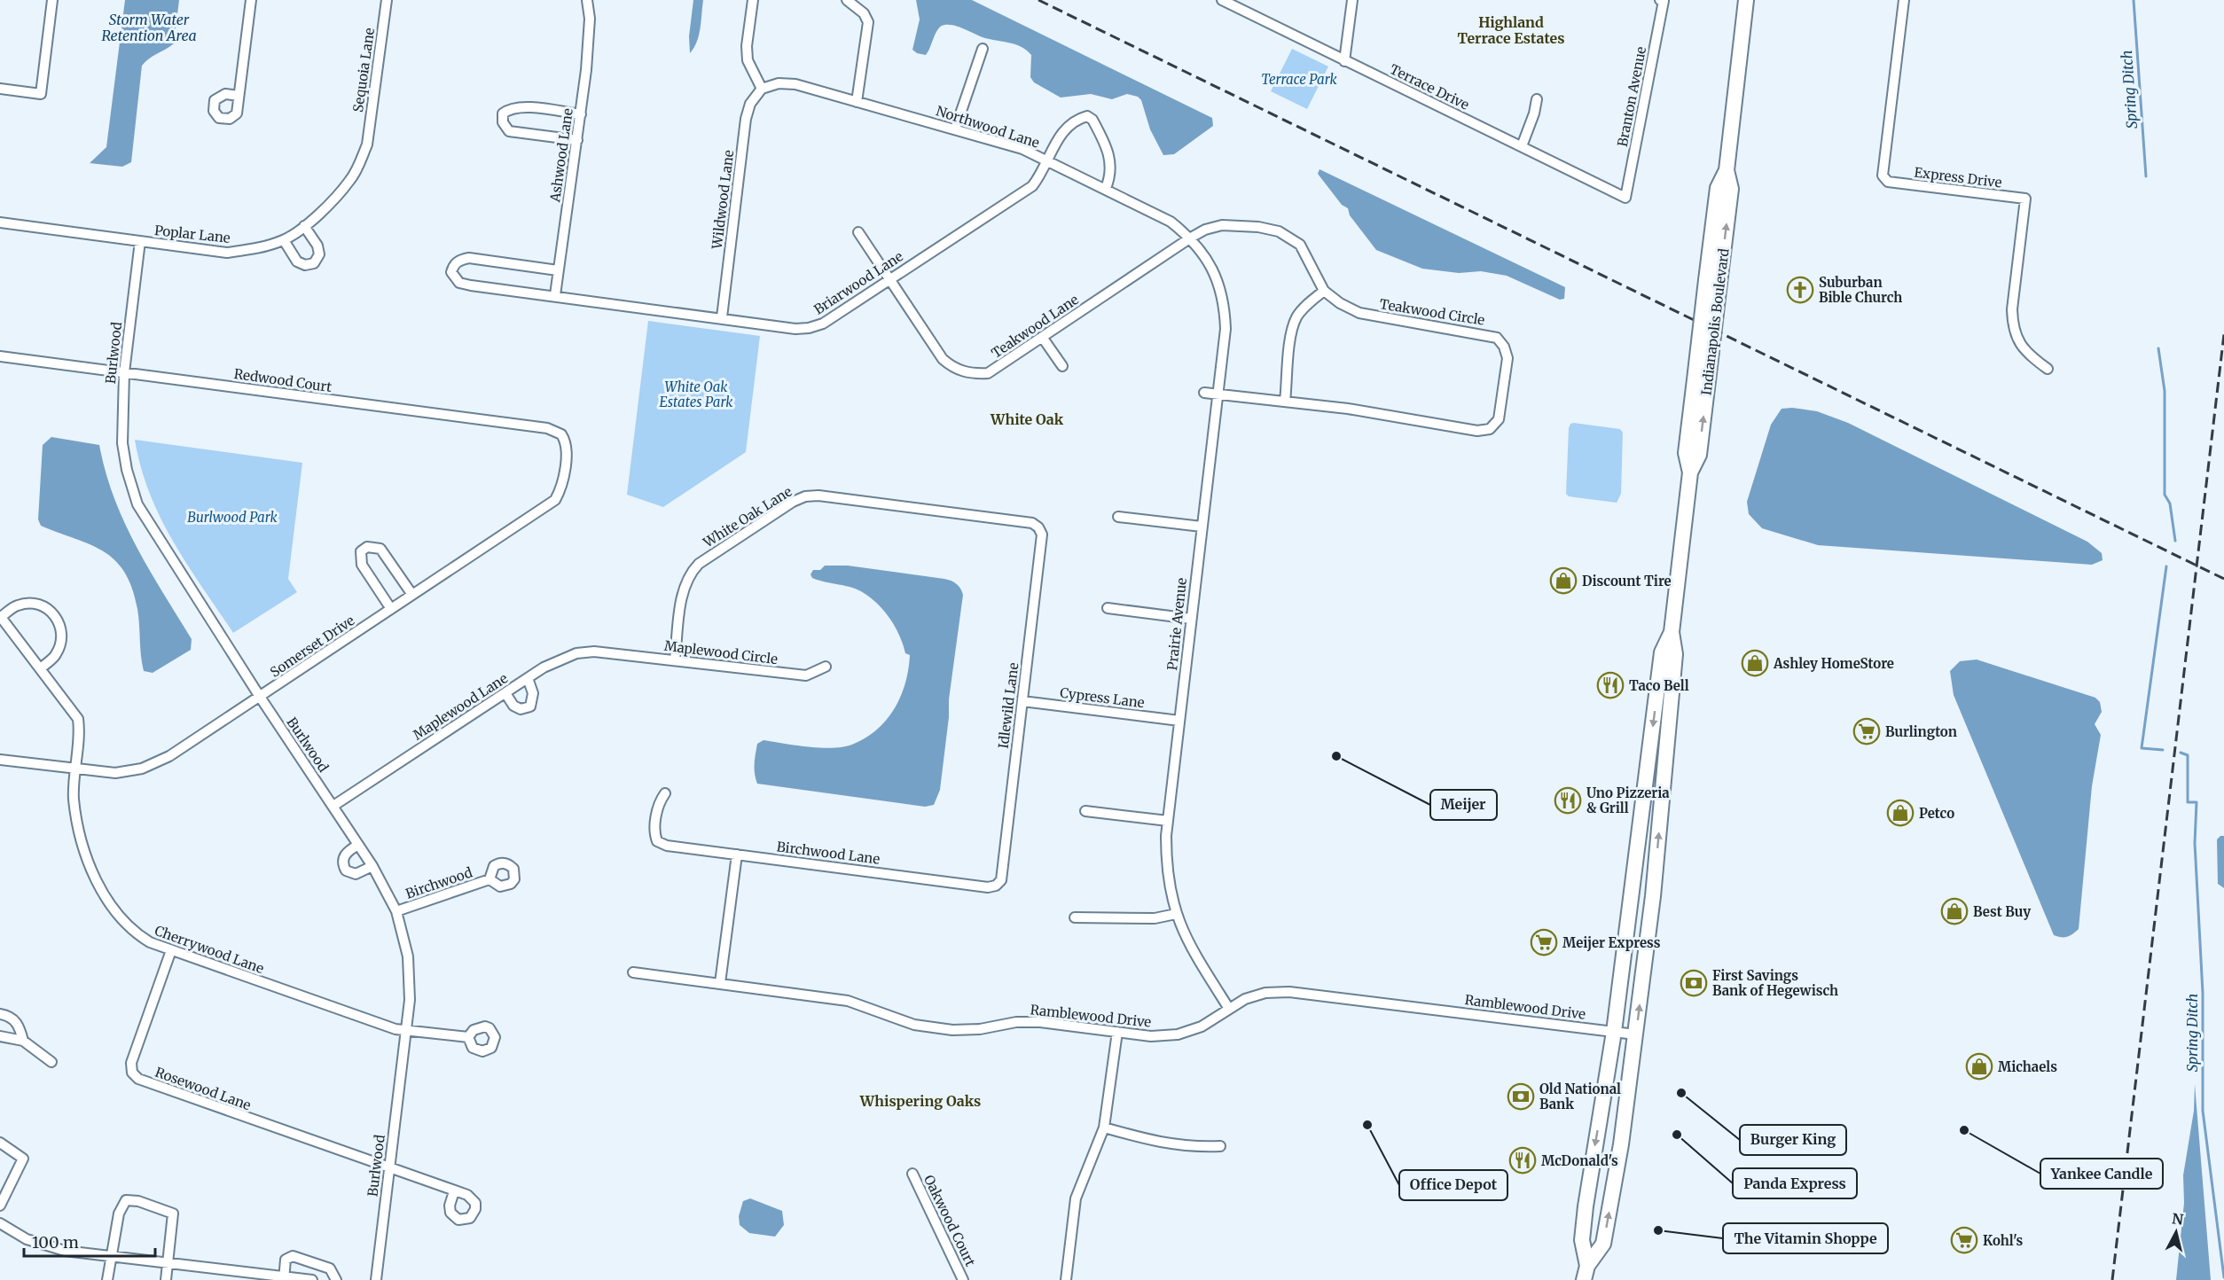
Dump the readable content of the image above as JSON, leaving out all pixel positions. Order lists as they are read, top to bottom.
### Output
{
  "streets": {
    "highway": ["Indianapolis Boulevard"],
    "street": [
      "Sequoia Lane",
      "Terrace Drive",
      "Branton Avenue",
      "Northwood Lane",
      "Ashwood Lane",
      "Express Drive",
      "Wildwood Lane",
      "Poplar Lane",
      "Briarwood Lane",
      "Teakwood Circle",
      "Teakwood Lane",
      "Burlwood",
      "Redwood Court",
      "White Oak Lane",
      "Prairie Avenue",
      "Somerset Drive",
      "Maplewood Circle",
      "Cypress Lane",
      "Idlewild Lane",
      "Maplewood Lane",
      "Birchwood Lane",
      "Birchwood",
      "Cherrywood Lane",
      "Ramblewood Drive",
      "Rosewood Lane",
      "Oakwood Court"
    ]
  },
  "crossings": [
    ["Sequoia Lane", "Poplar Lane"],
    ["Terrace Drive", "Branton Avenue"],
    ["Northwood Lane", "Wildwood Lane"],
    ["Northwood Lane", "Briarwood Lane"],
    ["Northwood Lane", "Teakwood Circle"],
    ["Northwood Lane", "Teakwood Lane"],
    ["Northwood Lane", "Prairie Avenue"],
    ["Ashwood Lane", "Briarwood Lane"],
    ["Wildwood Lane", "Briarwood Lane"],
    ["Poplar Lane", "Burlwood"],
    ["Briarwood Lane", "Teakwood Lane"],
    ["Teakwood Circle", "Teakwood Lane"],
    ["Teakwood Circle", "Prairie Avenue"],
    ["Indianapolis Boulevard", "Ramblewood Drive"],
    ["Teakwood Lane", "Prairie Avenue"],
    ["Burlwood", "Redwood Court"],
    ["Burlwood", "Somerset Drive"],
    ["Burlwood", "Maplewood Lane"],
    ["Burlwood", "Birchwood"],
    ["Burlwood", "Cherrywood Lane"],
    ["Burlwood", "Rosewood Lane"],
    ["Redwood Court", "Somerset Drive"],
    ["White Oak Lane", "Maplewood Circle"],
    ["White Oak Lane", "Idlewild Lane"],
    ["Prairie Avenue", "Cypress Lane"],
    ["Prairie Avenue", "Ramblewood Drive"],
    ["Somerset Drive", "Cherrywood Lane"],
    ["Maplewood Circle", "Maplewood Lane"],
    ["Cypress Lane", "Idlewild Lane"],
    ["Idlewild Lane", "Birchwood Lane"],
    ["Cherrywood Lane", "Rosewood Lane"]
  ],
  "districts": ["Highland Terrace Estates", "White Oak", "Whispering Oaks"],
  "water": ["Storm Water Retention Area", "Spring Ditch"],
  "parks": ["Terrace Park", "White Oak Estates Park", "Burlwood Park"],
  "places": {
    "church": ["Suburban Bible Church"],
    "shop": [
      "Discount Tire",
      "Ashley HomeStore",
      "Petco",
      "Best Buy",
      "Michaels"
    ],
    "restaurant": ["Taco Bell", "Uno Pizzeria & Grill", "McDonald's"],
    "supermarket": ["Burlington", "Meijer Express", "Kohl's"],
    "other": [
      "Meijer",
      "Burger King",
      "Office Depot",
      "Yankee Candle",
      "Panda Express",
      "The Vitamin Shoppe"
    ],
    "bank": ["First Savings Bank of Hegewisch", "Old National Bank"]
  },
  "scale_bar": "100 m",
  "north": "top"
}
